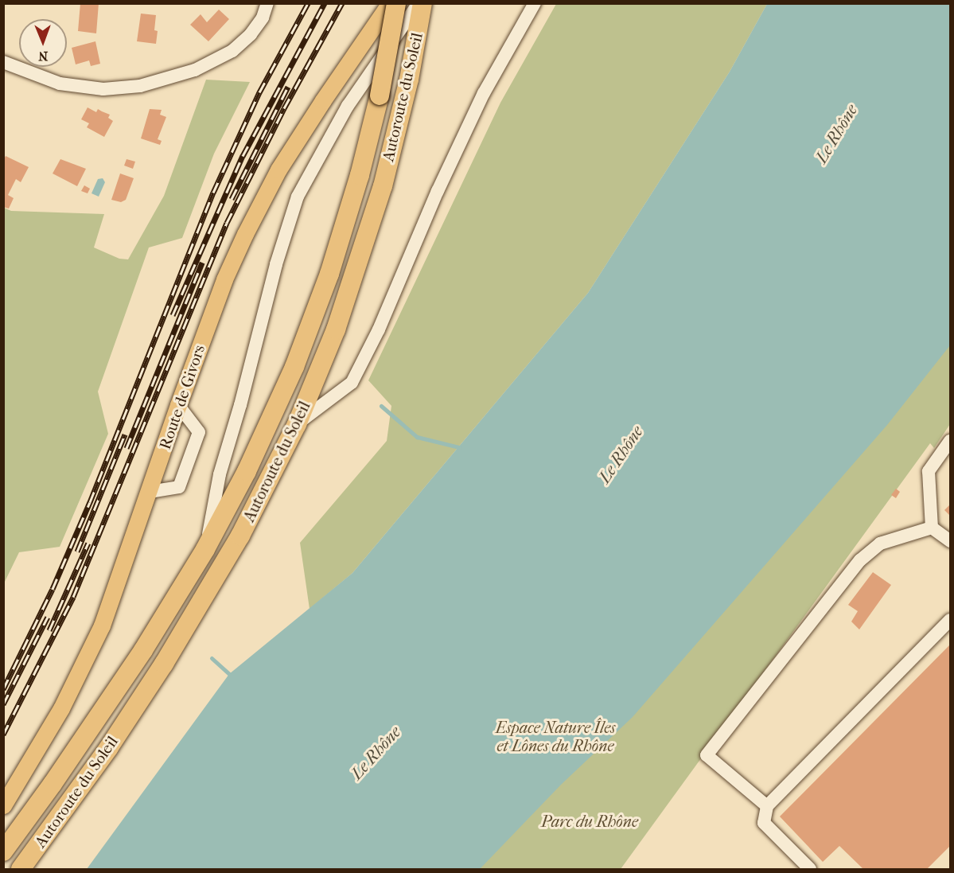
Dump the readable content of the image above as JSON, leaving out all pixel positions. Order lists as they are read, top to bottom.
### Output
{
  "streets": {
    "highway": ["Autoroute du Soleil"],
    "main road": ["Route de Givors"]
  },
  "water": ["Le Rhône"],
  "parks": ["Espace Nature Îles et Lônes du Rhône", "Parc du Rhône"],
  "north": "bottom"
}
